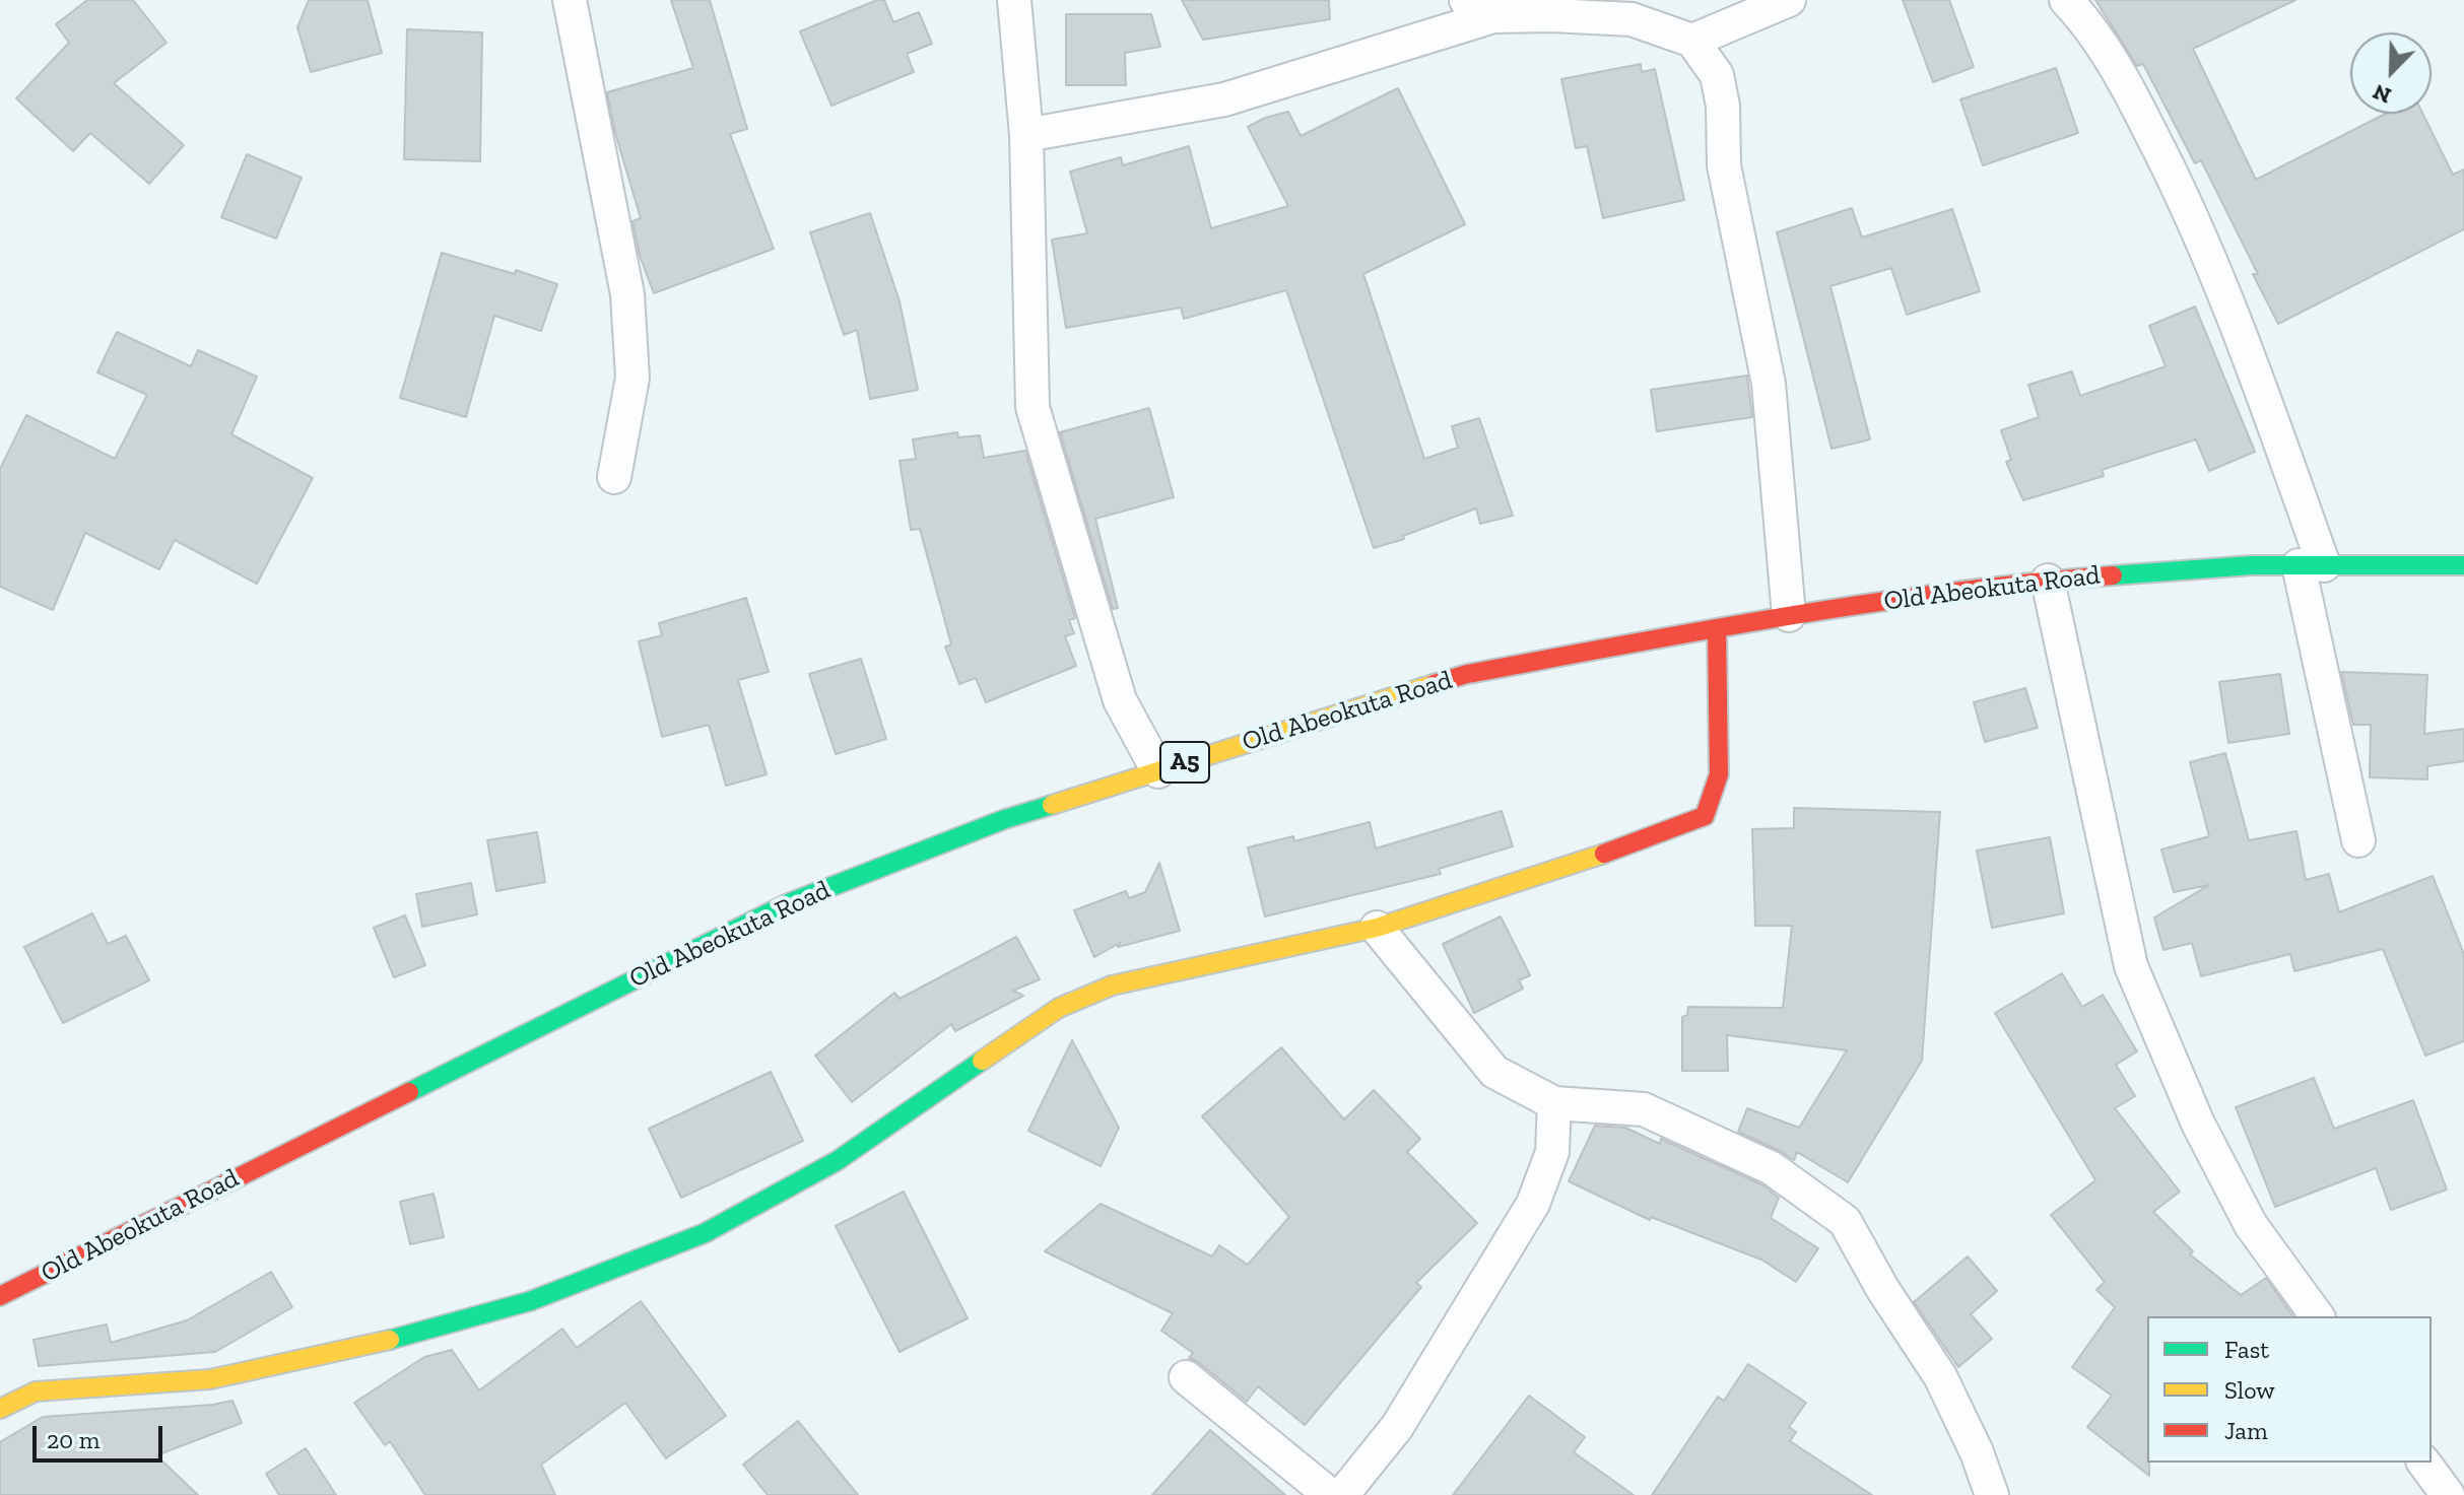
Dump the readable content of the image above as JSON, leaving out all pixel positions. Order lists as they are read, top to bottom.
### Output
{
  "streets": {
    "main road": ["Old Abeokuta Road", "A5"]
  },
  "legend": ["Fast", "Slow", "Jam"],
  "scale_bar": "20 m",
  "north": "bottom left"
}
